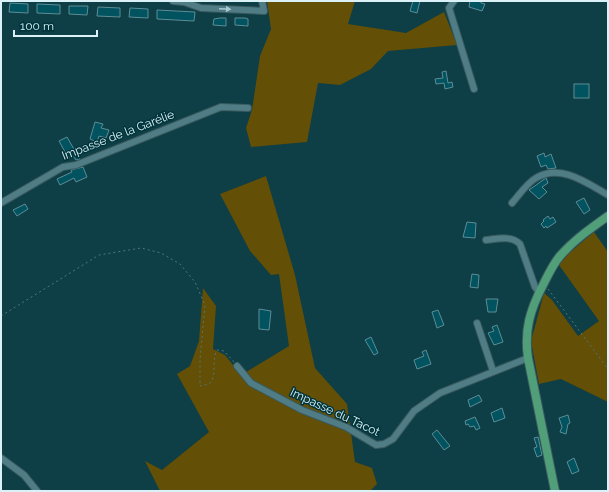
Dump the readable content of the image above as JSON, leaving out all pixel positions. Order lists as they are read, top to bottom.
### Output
{
  "streets": {
    "street": ["Impasse de la Garélie", "Impasse du Tacot"]
  },
  "scale_bar": "100 m"
}
